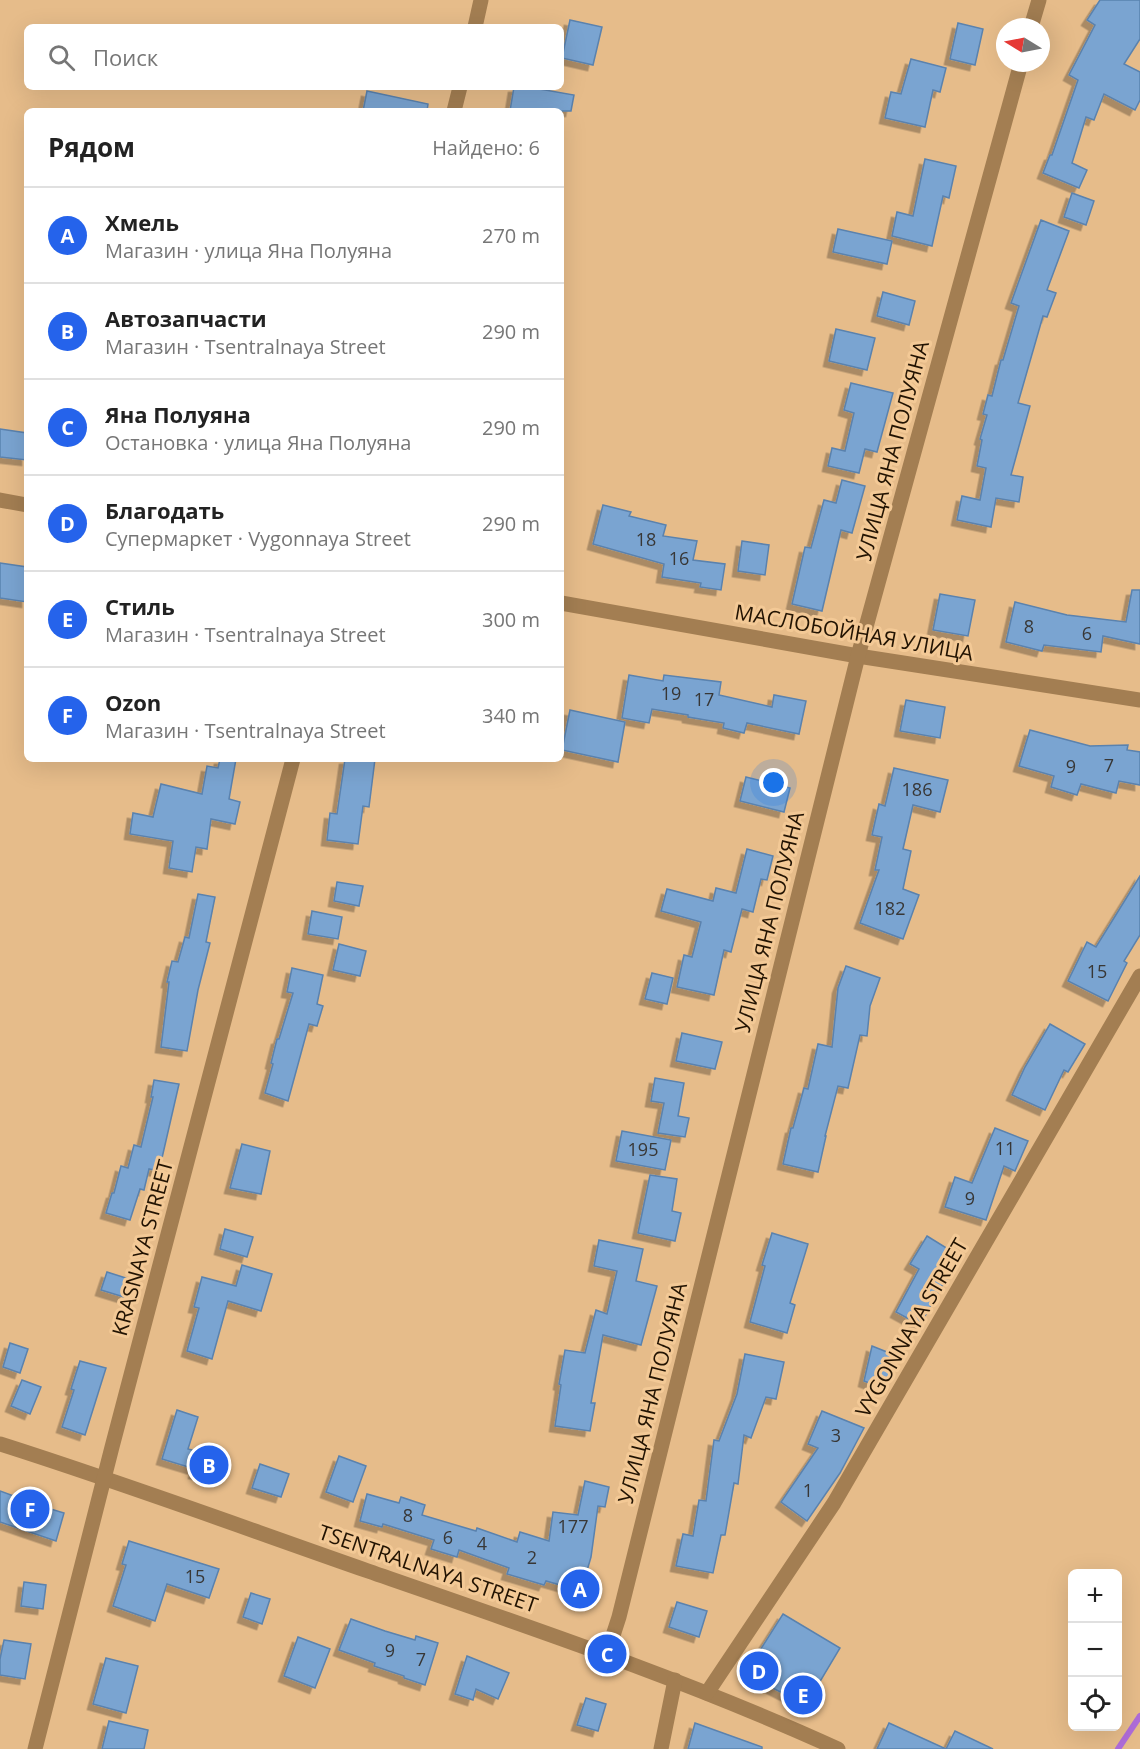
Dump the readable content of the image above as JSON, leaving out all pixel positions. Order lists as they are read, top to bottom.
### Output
{
  "streets": {
    "street": [
      "УЛИЦА ЯНА ПОЛУЯНА",
      "МАСЛОБОЙНАЯ УЛИЦА",
      "KRASNAYA STREET",
      "VYGONNAYA STREET",
      "TSENTRALNAYA STREET"
    ]
  },
  "crossings": [
    ["УЛИЦА ЯНА ПОЛУЯНА", "МАСЛОБОЙНАЯ УЛИЦА"],
    ["УЛИЦА ЯНА ПОЛУЯНА", "TSENTRALNAYA STREET"],
    ["KRASNAYA STREET", "TSENTRALNAYA STREET"],
    ["VYGONNAYA STREET", "TSENTRALNAYA STREET"]
  ],
  "house_numbers": [
    "18",
    "16",
    "8",
    "6",
    "19",
    "17",
    "7",
    "9",
    "186",
    "182",
    "15",
    "11",
    "195",
    "9",
    "3",
    "1",
    "8",
    "177",
    "6",
    "4",
    "2",
    "15",
    "9",
    "7"
  ],
  "north": "left",
  "page": {
    "search": "Поиск",
    "heading": ["Рядом", "Найдено: 6"],
    "list": [
      {
        "mark": "A",
        "name": "Хмель",
        "note": "Магазин · улица Яна Полуяна",
        "value": "270 m"
      },
      {
        "mark": "B",
        "name": "Автозапчасти",
        "note": "Магазин · Tsentralnaya Street",
        "value": "290 m"
      },
      {
        "mark": "C",
        "name": "Яна Полуяна",
        "note": "Остановка · улица Яна Полуяна",
        "value": "290 m"
      },
      {
        "mark": "D",
        "name": "Благодать",
        "note": "Супермаркет · Vygonnaya Street",
        "value": "290 m"
      },
      {
        "mark": "E",
        "name": "Стиль",
        "note": "Магазин · Tsentralnaya Street",
        "value": "300 m"
      },
      {
        "mark": "F",
        "name": "Ozon",
        "note": "Магазин · Tsentralnaya Street",
        "value": "340 m"
      }
    ],
    "pins": [
      "B",
      "F",
      "A",
      "C",
      "D",
      "E"
    ],
    "map_buttons": ["+", "−"]
  }
}
